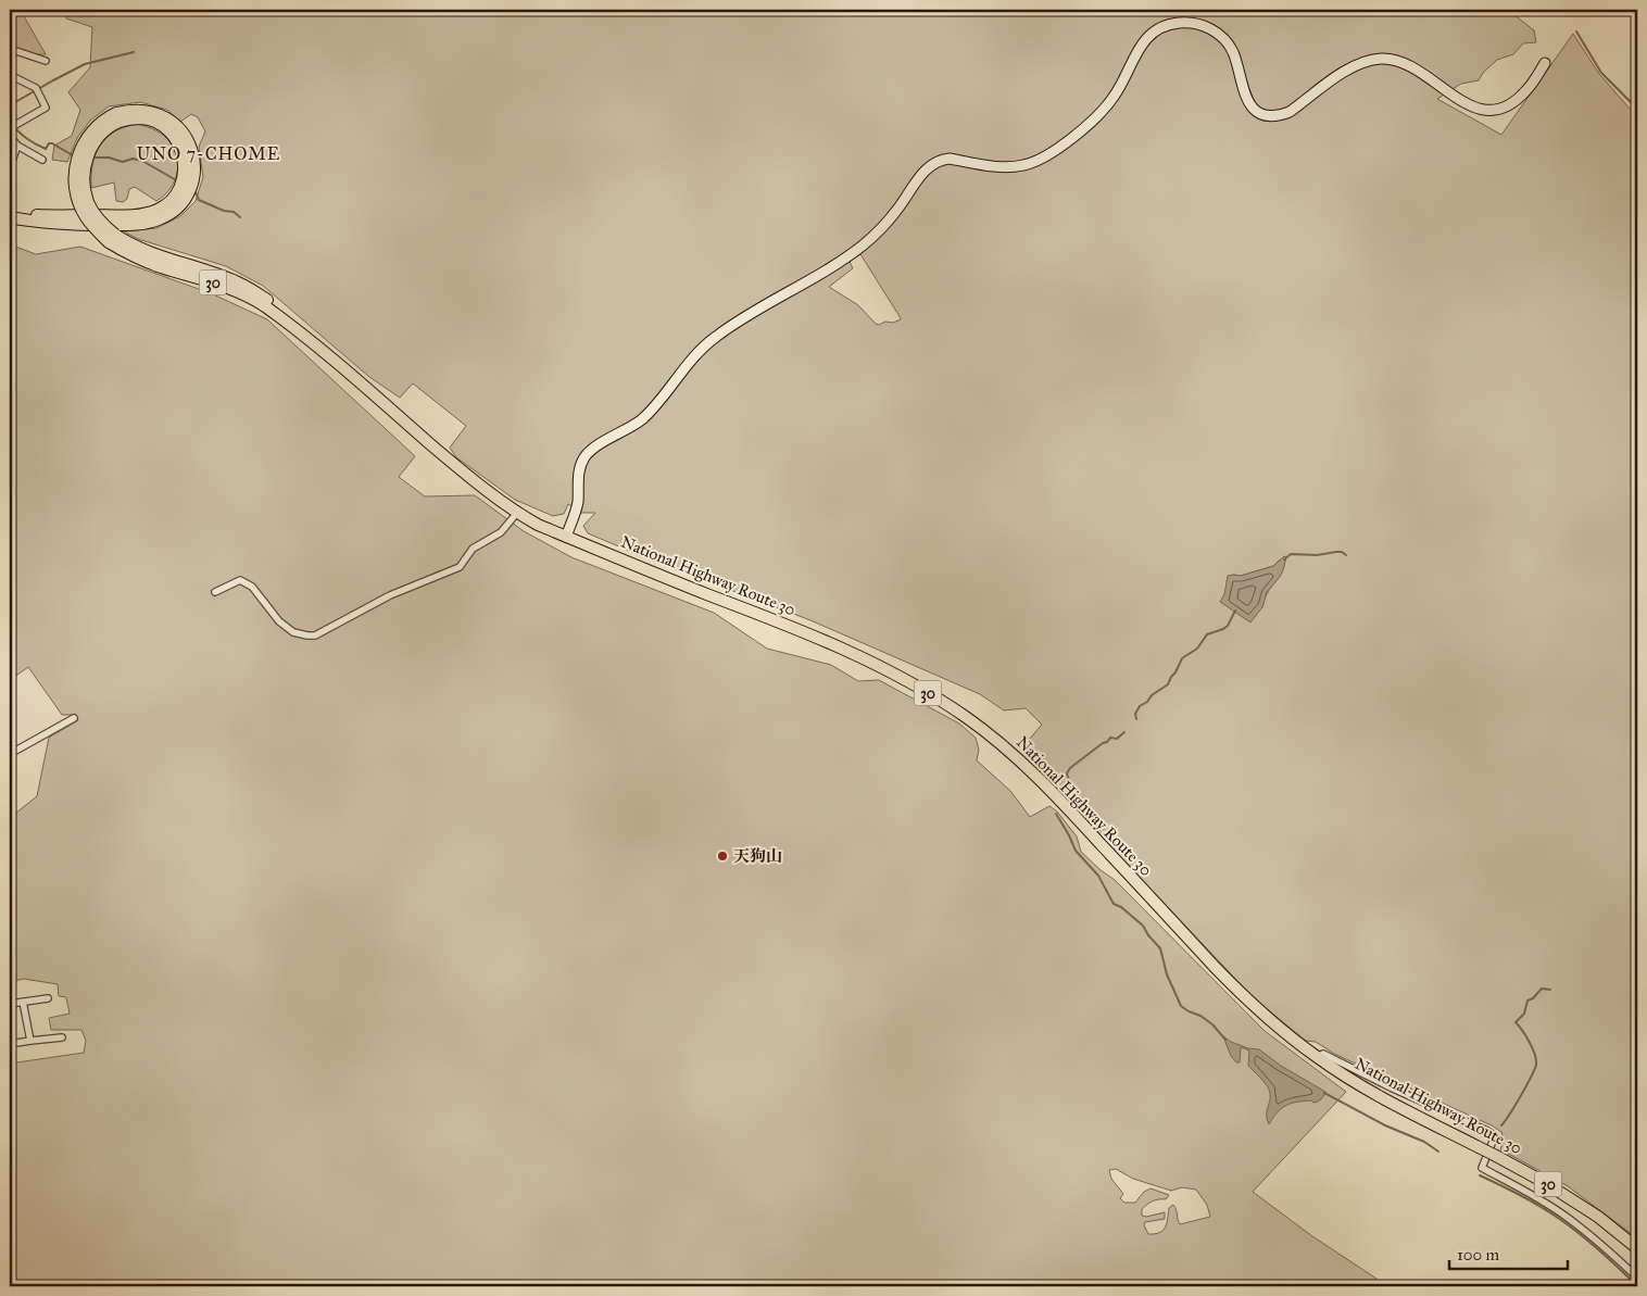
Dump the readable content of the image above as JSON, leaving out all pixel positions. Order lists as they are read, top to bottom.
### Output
{
  "streets": {
    "highway": ["30", "National Highway Route 30"]
  },
  "districts": ["UNO 7-CHOME"],
  "places": ["天狗山"],
  "scale_bar": "100 m"
}
